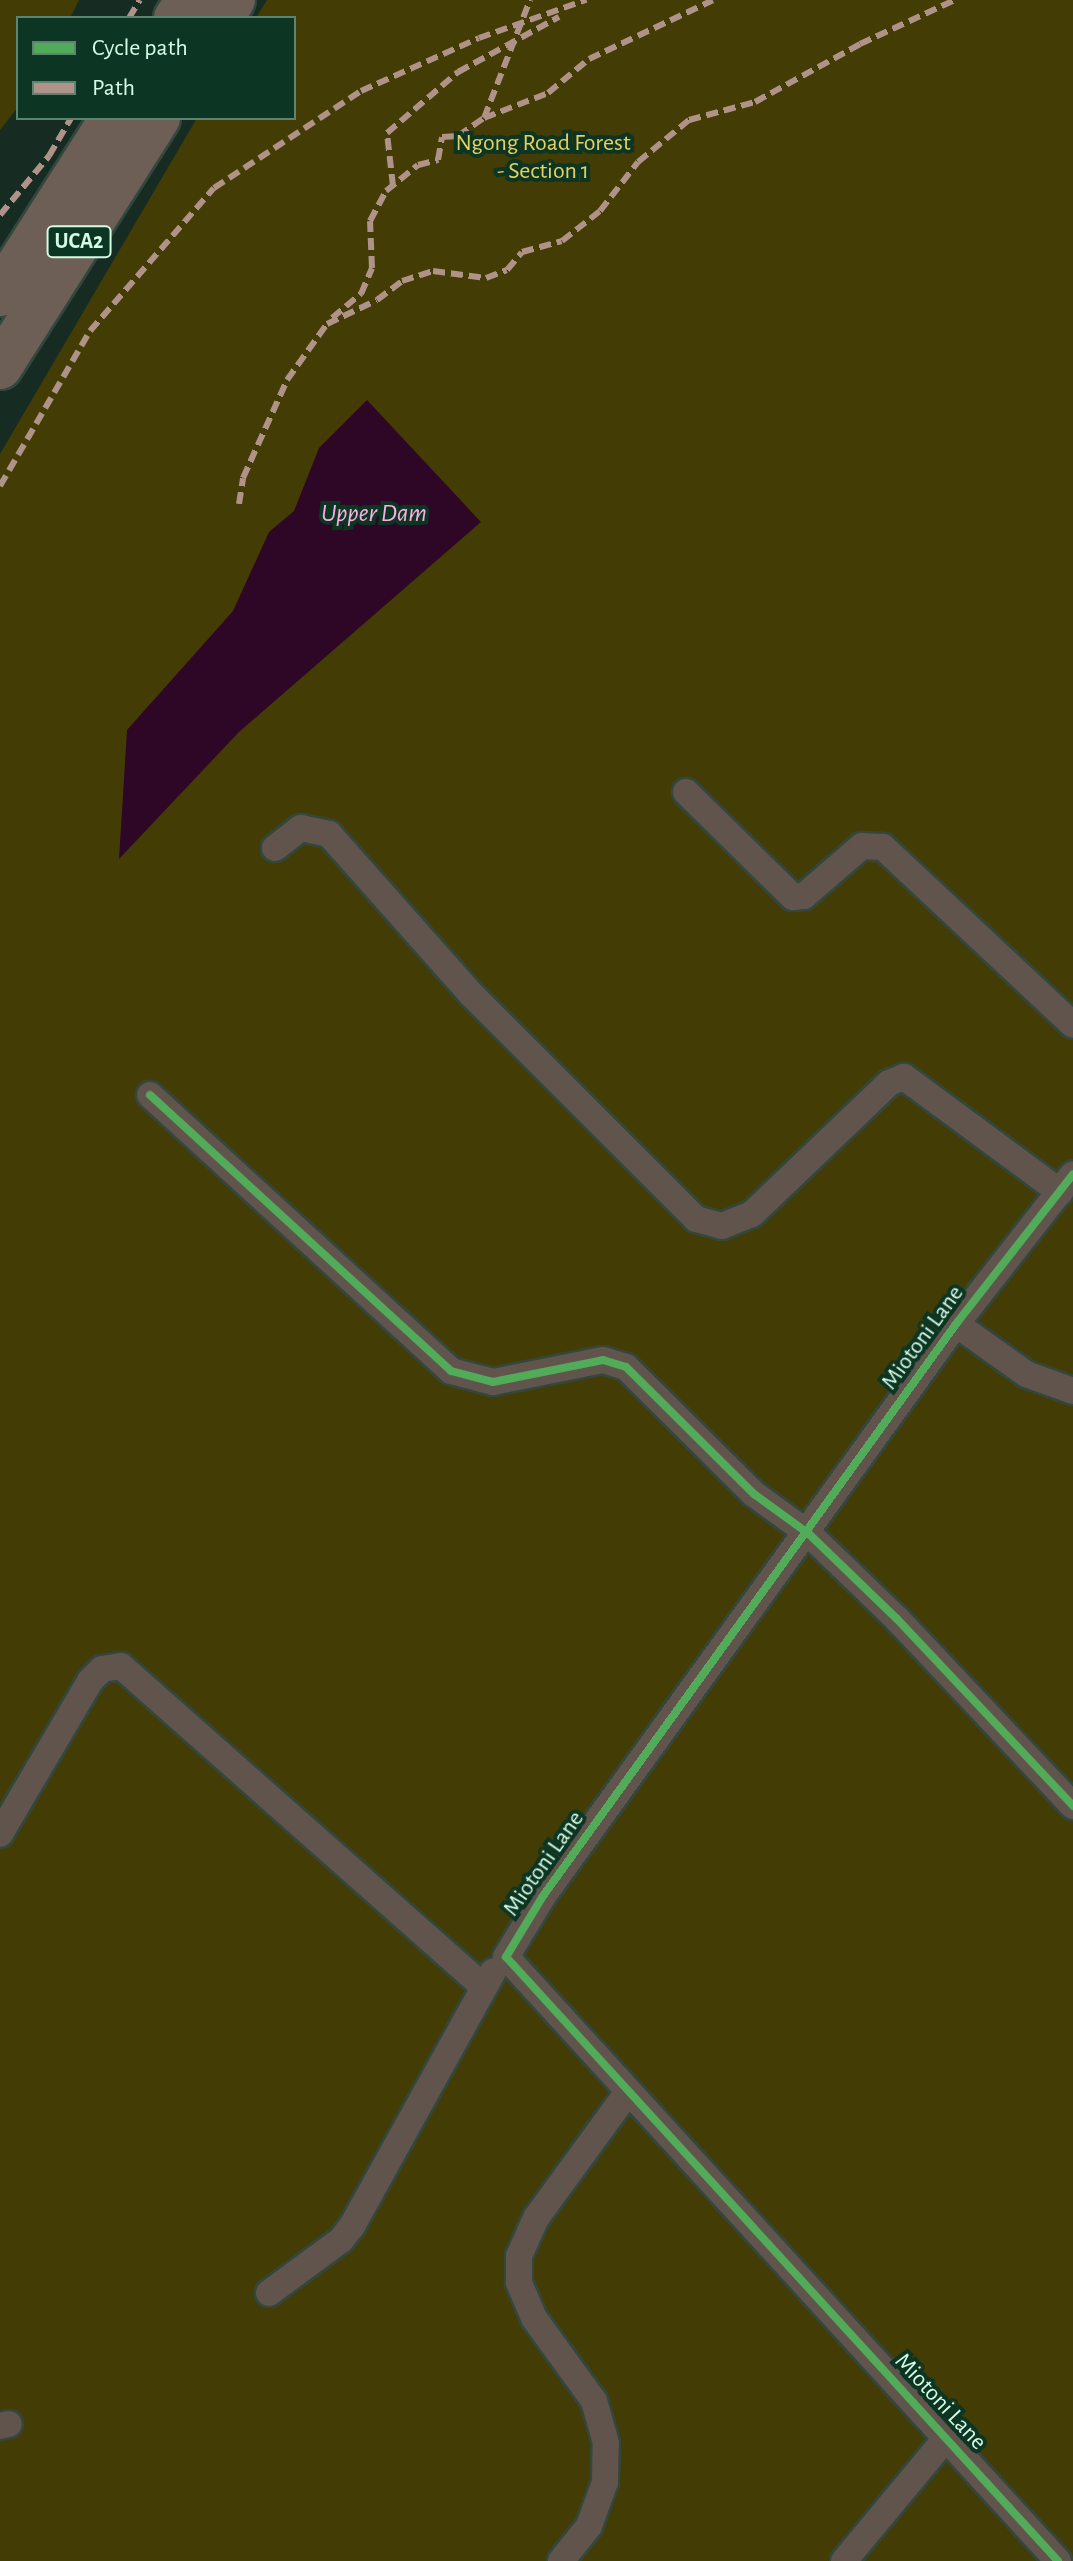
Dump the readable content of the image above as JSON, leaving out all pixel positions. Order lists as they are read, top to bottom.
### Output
{
  "streets": {
    "highway": ["UCA2"],
    "street": ["Miotoni Lane"]
  },
  "water": ["Upper Dam"],
  "parks": ["Ngong Road Forest - Section 1"],
  "legend": ["Cycle path", "Path"]
}
